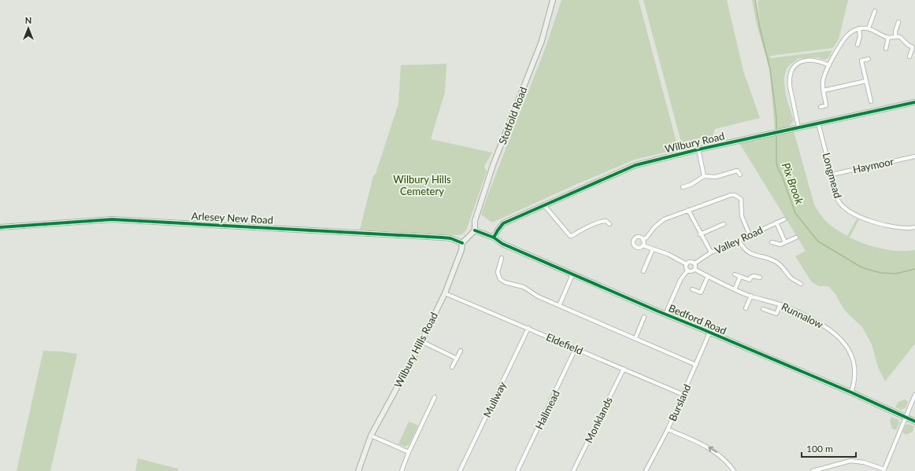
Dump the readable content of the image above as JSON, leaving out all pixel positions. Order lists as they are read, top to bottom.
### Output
{
  "streets": {
    "street": [
      "Stotfold Road",
      "Wilbury Road",
      "Haymoor",
      "Longmead",
      "Arlesey New Road",
      "Valley Road",
      "Runnalow",
      "Bedford Road",
      "Eldefield",
      "Wilbury Hills Road",
      "Mullway",
      "Bursland",
      "Hallmead",
      "Monklands"
    ]
  },
  "crossings": [
    ["Stotfold Road", "Bedford Road"],
    ["Wilbury Road", "Longmead"],
    ["Wilbury Road", "Bedford Road"],
    ["Haymoor", "Longmead"],
    ["Arlesey New Road", "Wilbury Hills Road"],
    ["Valley Road", "Runnalow"],
    ["Runnalow", "Bedford Road"],
    ["Bedford Road", "Bursland"],
    ["Eldefield", "Wilbury Hills Road"],
    ["Eldefield", "Mullway"],
    ["Eldefield", "Bursland"],
    ["Eldefield", "Hallmead"],
    ["Eldefield", "Monklands"]
  ],
  "water": ["Pix Brook"],
  "parks": ["Wilbury Hills Cemetery"],
  "scale_bar": "100 m",
  "north": "top"
}
